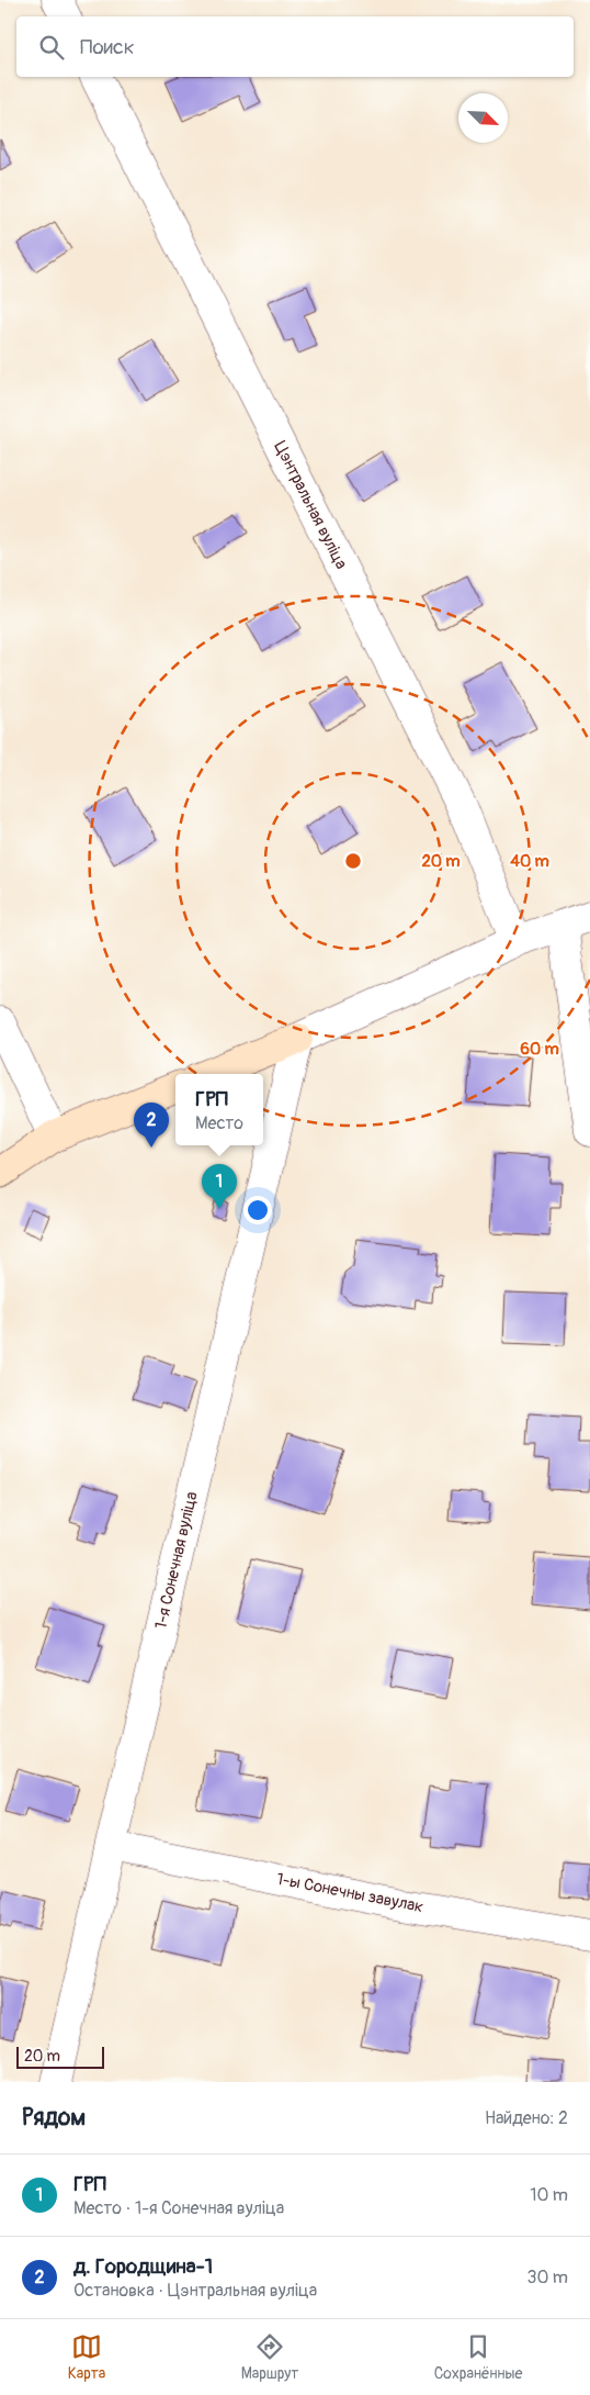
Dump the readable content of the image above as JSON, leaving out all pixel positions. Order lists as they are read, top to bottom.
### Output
{
  "streets": {
    "street": ["Цэнтральная вуліца", "1-я Сонечная вуліца", "1-ы Сонечны завулак"]
  },
  "crossings": [
    ["1-я Сонечная вуліца", "1-ы Сонечны завулак"]
  ],
  "scale_bar": "20 m",
  "north": "bottom right",
  "page": {
    "search": "Поиск",
    "popup": ["ГРП", "Место"],
    "pins": ["2", "1"],
    "scale": "20 m",
    "heading": ["Рядом", "Найдено: 2"],
    "list": [
      {
        "mark": "1",
        "name": "ГРП",
        "note": "Место · 1-я Сонечная вуліца",
        "value": "10 m"
      },
      {
        "mark": "2",
        "name": "д. Городщина-1",
        "note": "Остановка · Цэнтральная вуліца",
        "value": "30 m"
      }
    ],
    "nav": ["Карта", "Маршрут", "Сохранённые"]
  },
  "rings": ["20 m", "40 m", "60 m"]
}
